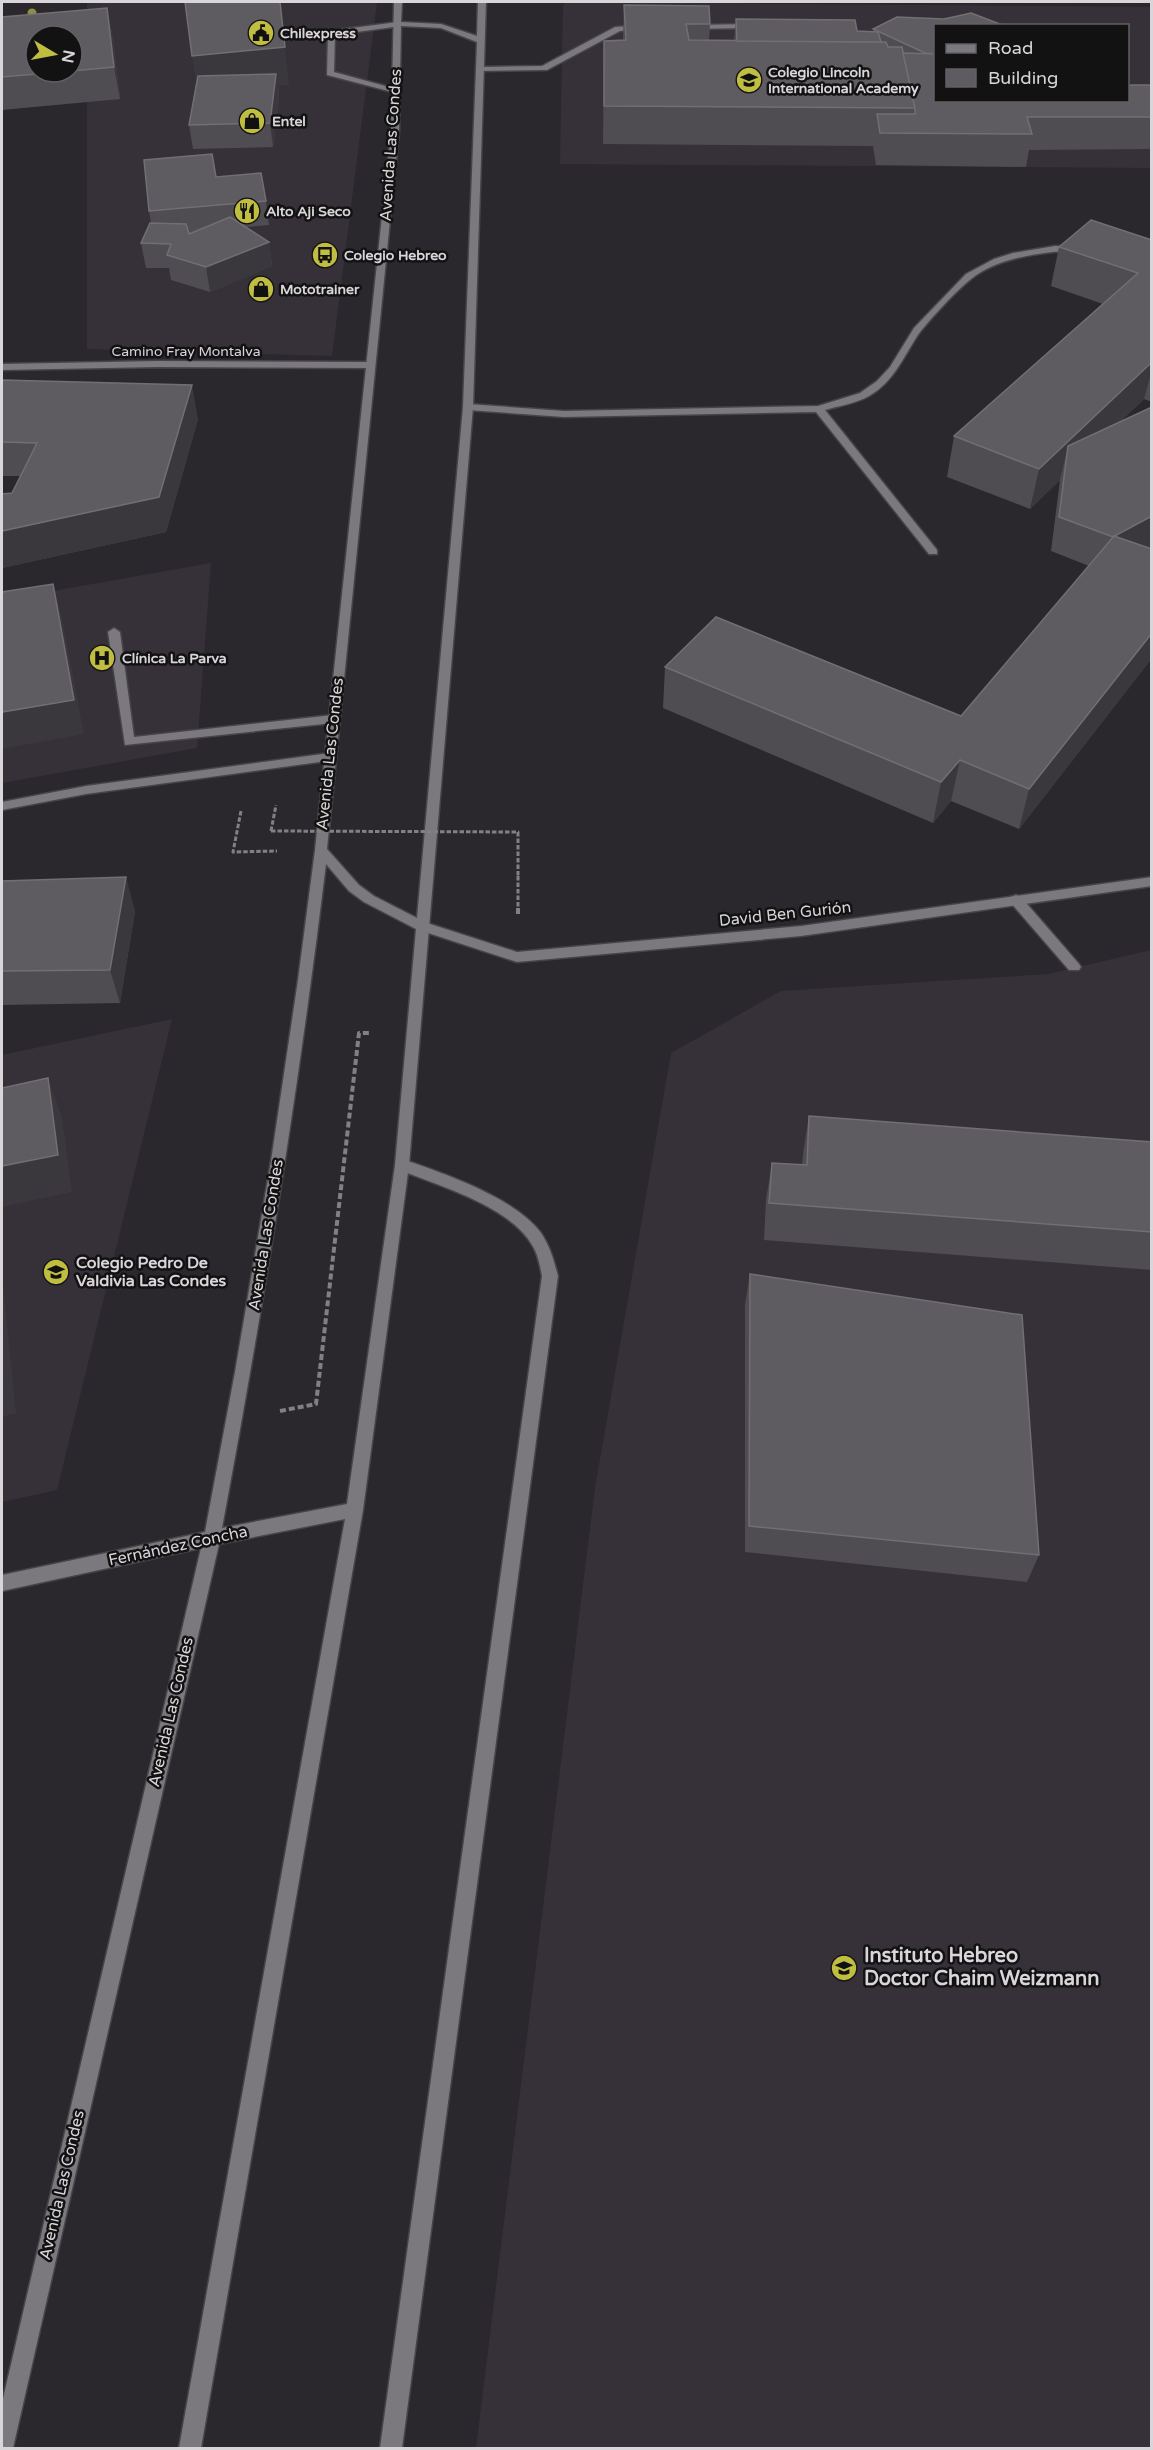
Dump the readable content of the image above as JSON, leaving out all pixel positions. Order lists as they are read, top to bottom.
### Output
{
  "streets": {
    "main road": [
      "Avenida Las Condes",
      "Camino Fray Montalva",
      "David Ben Gurión",
      "Fernández Concha"
    ]
  },
  "crossings": [
    ["Avenida Las Condes", "Camino Fray Montalva"],
    ["Avenida Las Condes", "David Ben Gurión"],
    ["Avenida Las Condes", "Fernández Concha"]
  ],
  "places": {
    "public building": ["Chilexpress"],
    "school or university": ["Colegio Lincoln International Academy", "Colegio Pedro De Valdivia Las Condes", "Instituto Hebreo Doctor Chaim Weizmann"],
    "shop": ["Entel", "Mototrainer"],
    "restaurant": ["Alto Aji Seco"],
    "bus stop": ["Colegio Hebreo"],
    "hospital": ["Clínica La Parva"]
  },
  "legend": ["Road", "Building"],
  "north": "right"
}
